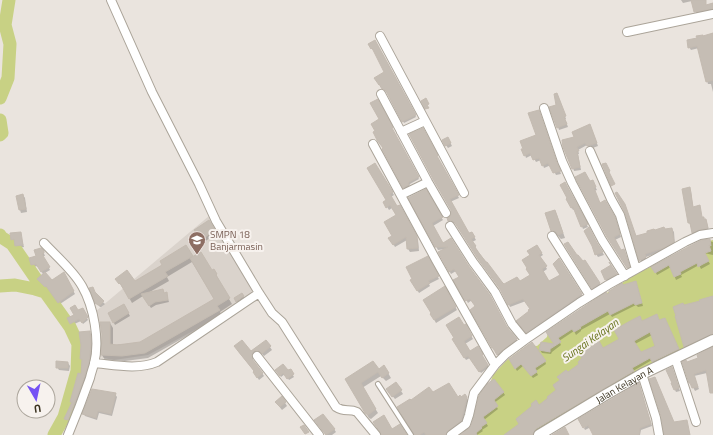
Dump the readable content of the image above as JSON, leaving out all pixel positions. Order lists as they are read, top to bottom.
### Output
{
  "streets": {
    "street": ["Jalan Kelayan A"]
  },
  "water": ["Sungai Kelayan"],
  "places": {
    "school or university": ["SMPN 18 Banjarmasin"]
  },
  "north": "bottom"
}
